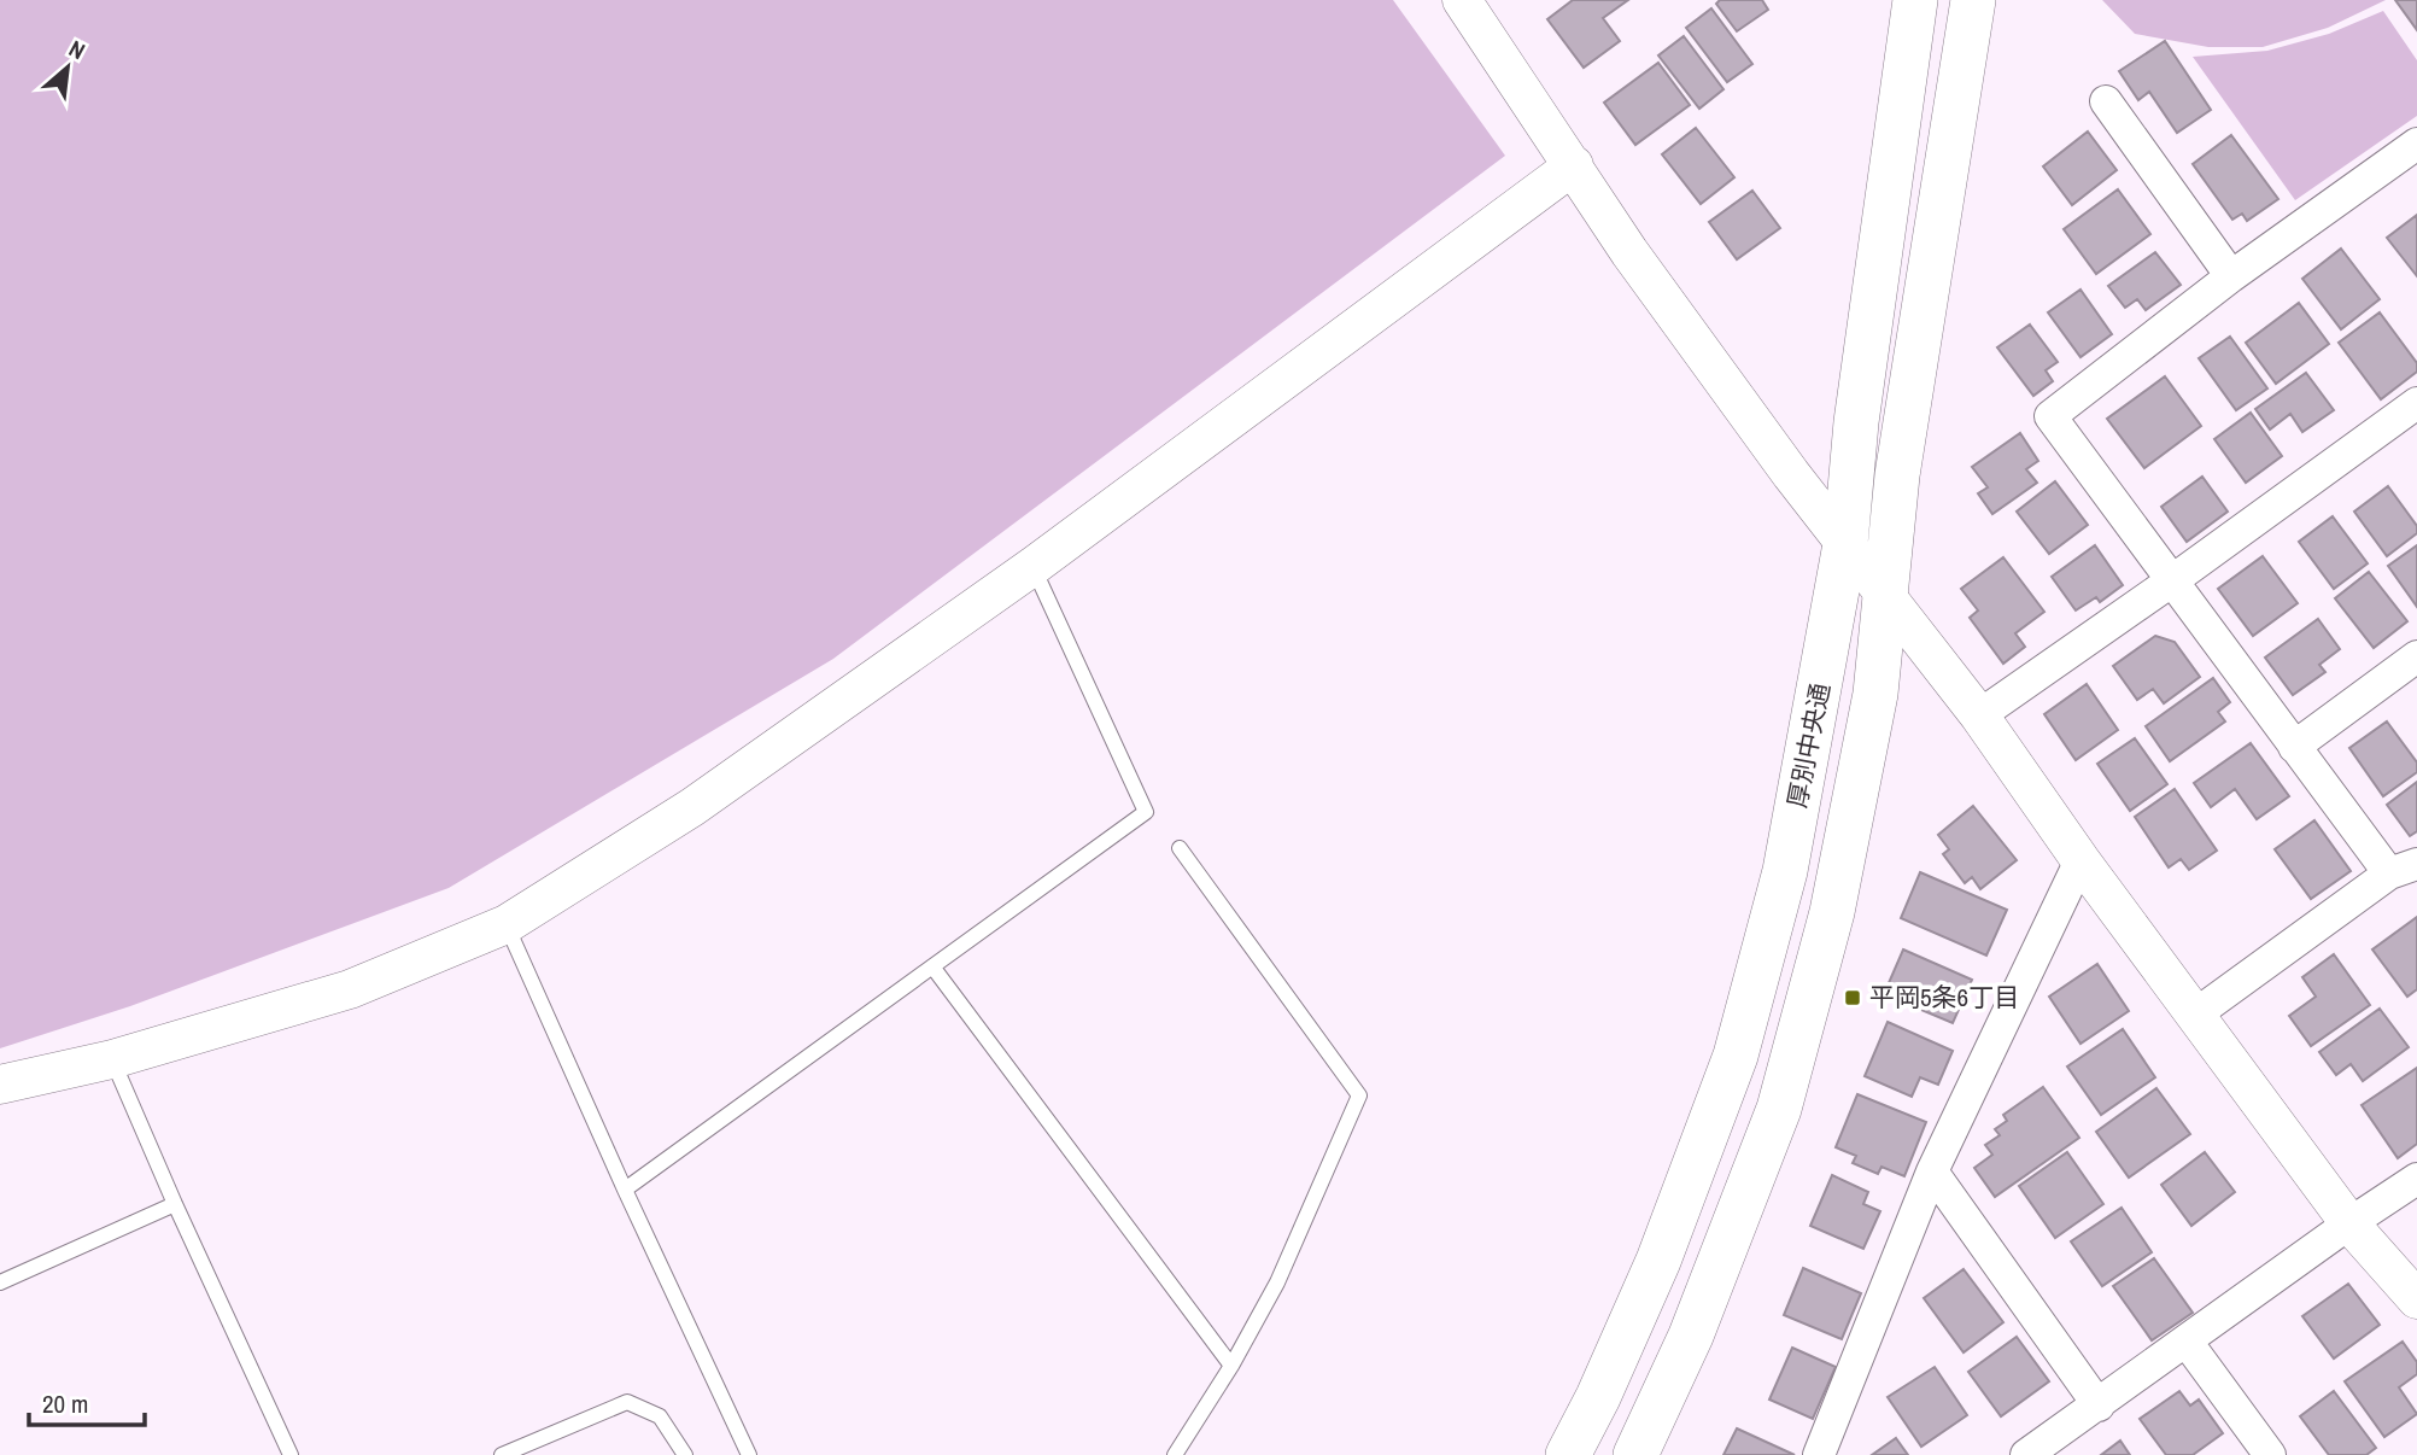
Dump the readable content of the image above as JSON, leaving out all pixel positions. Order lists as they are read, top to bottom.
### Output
{
  "streets": {
    "main road": ["厚別中央通"]
  },
  "places": {
    "transit": ["平岡5条6丁目"]
  },
  "scale_bar": "20 m",
  "north": "top right"
}
